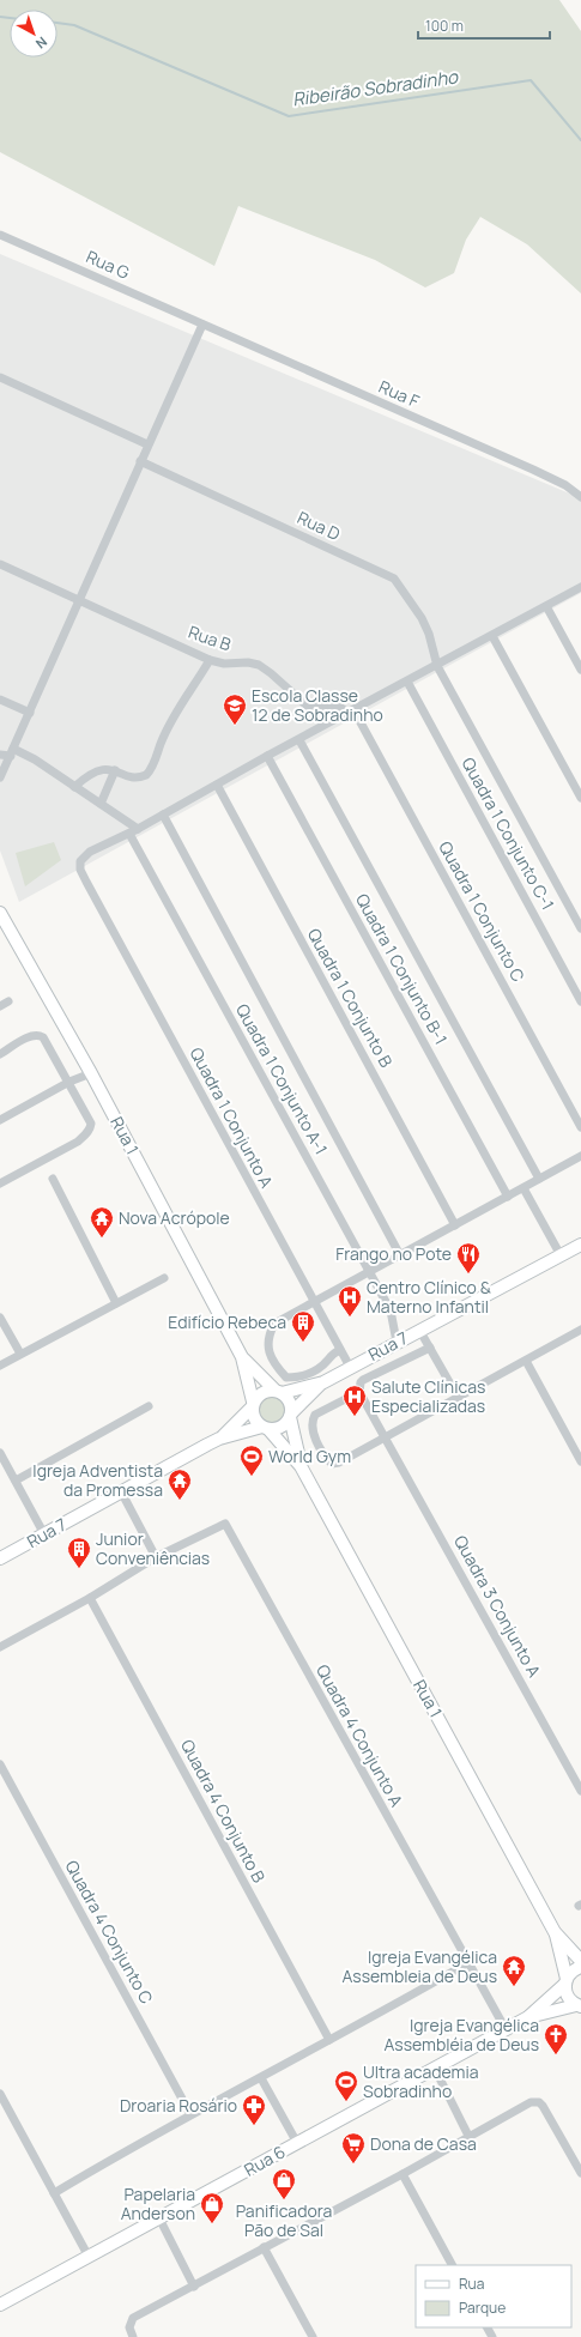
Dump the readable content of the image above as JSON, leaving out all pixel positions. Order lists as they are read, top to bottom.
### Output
{
  "streets": {
    "street": [
      "Rua G",
      "Rua F",
      "Rua D",
      "Rua B",
      "Quadra 1 Conjunto C-1",
      "Quadra 1 Conjunto C",
      "Quadra 1 Conjunto B-1",
      "Quadra 1 Conjunto B",
      "Quadra 1 Conjunto A-1",
      "Quadra 1 Conjunto A",
      "Rua 1",
      "Rua 7",
      "Quadra 3 Conjunto A",
      "Quadra 4 Conjunto A",
      "Quadra 4 Conjunto B",
      "Quadra 4 Conjunto C",
      "Rua 6"
    ]
  },
  "crossings": [
    ["Rua G", "Rua F"],
    ["Rua D", "Quadra 1 Conjunto C-1"],
    ["Rua B", "Quadra 1 Conjunto C"],
    ["Quadra 1 Conjunto A-1", "Quadra 1 Conjunto A"],
    ["Quadra 1 Conjunto A-1", "Rua 7"],
    ["Quadra 1 Conjunto A", "Rua 7"],
    ["Rua 1", "Rua 7"],
    ["Quadra 4 Conjunto A", "Rua 6"]
  ],
  "water": ["Ribeirão Sobradinho"],
  "places": {
    "school or university": ["Escola Classe 12 de Sobradinho"],
    "temple": ["Nova Acrópole", "Igreja Adventista da Promessa", "Igreja Evangélica Assembleia de Deus"],
    "restaurant": ["Frango no Pote"],
    "hospital": ["Centro Clínico & Materno Infantil", "Salute Clínicas Especializadas"],
    "building": ["Edifício Rebeca", "Junior Conveniências"],
    "sports": ["World Gym", "Ultra academia Sobradinho"],
    "church": ["Igreja Evangélica Assembléia de Deus"],
    "pharmacy": ["Droaria Rosário"],
    "supermarket": ["Dona de Casa"],
    "shop": ["Panificadora Pão de Sal", "Papelaria Anderson"]
  },
  "legend": ["Rua", "Parque"],
  "scale_bar": "100 m",
  "north": "bottom right"
}
